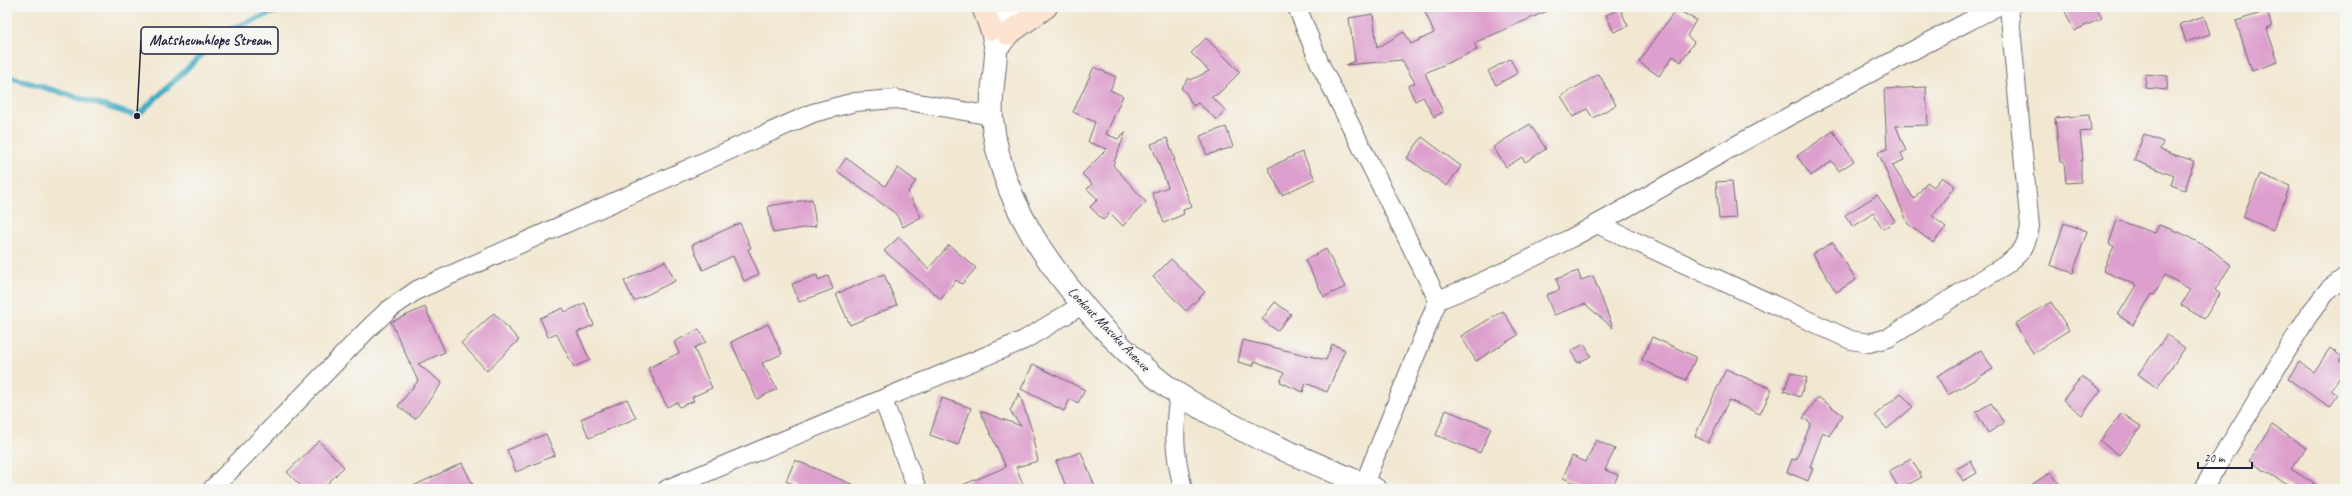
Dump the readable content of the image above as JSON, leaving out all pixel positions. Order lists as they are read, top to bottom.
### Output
{
  "streets": {
    "street": ["Lookout Masuku Avenue"]
  },
  "places": ["Matsheumhlope Stream"],
  "scale_bar": "20 m"
}
